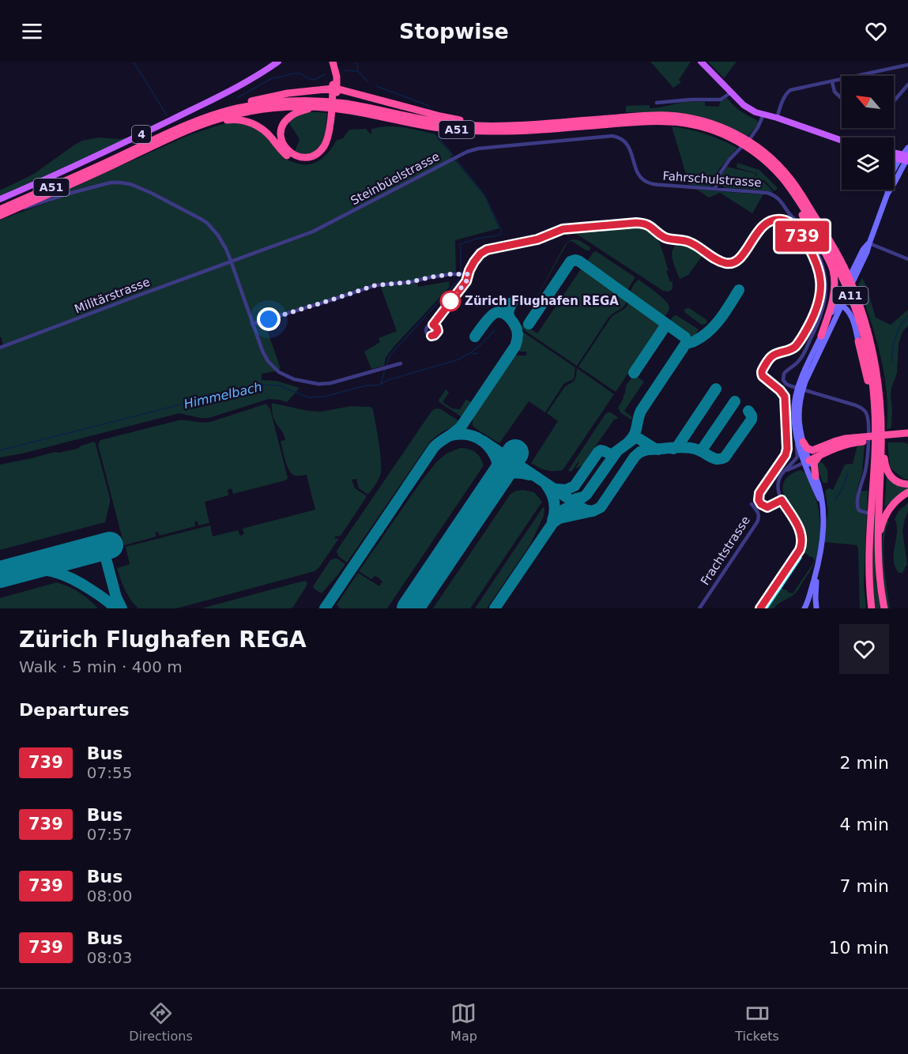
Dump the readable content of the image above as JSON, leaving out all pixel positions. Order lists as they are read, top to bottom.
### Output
{
  "streets": {
    "highway": ["A51", "A11"],
    "main road": ["4"],
    "street": [
      "Steinbüelstrasse",
      "Fahrschulstrasse",
      "Militärstrasse",
      "Frachtstrasse"
    ]
  },
  "crossings": [
    ["A51", "A11"],
    ["Steinbüelstrasse", "Fahrschulstrasse"],
    ["Steinbüelstrasse", "Militärstrasse"],
    ["Fahrschulstrasse", "A11"]
  ],
  "water": ["Himmelbach"],
  "places": ["Zürich Flughafen REGA"],
  "lines": ["bus line 739"],
  "north": "top left",
  "page": {
    "header": "Stopwise",
    "on_map": "739",
    "heading": [
      ["Zürich Flughafen REGA", "Walk · 5 min · 400 m"],
      "Departures"
    ],
    "list": [
      {
        "mark": "739",
        "name": "Bus",
        "note": "07:55",
        "value": "2 min"
      },
      {
        "mark": "739",
        "name": "Bus",
        "note": "07:57",
        "value": "4 min"
      },
      {
        "mark": "739",
        "name": "Bus",
        "note": "08:00",
        "value": "7 min"
      },
      {
        "mark": "739",
        "name": "Bus",
        "note": "08:03",
        "value": "10 min"
      }
    ],
    "tabs": ["Directions", "Map", "Tickets"]
  }
}
